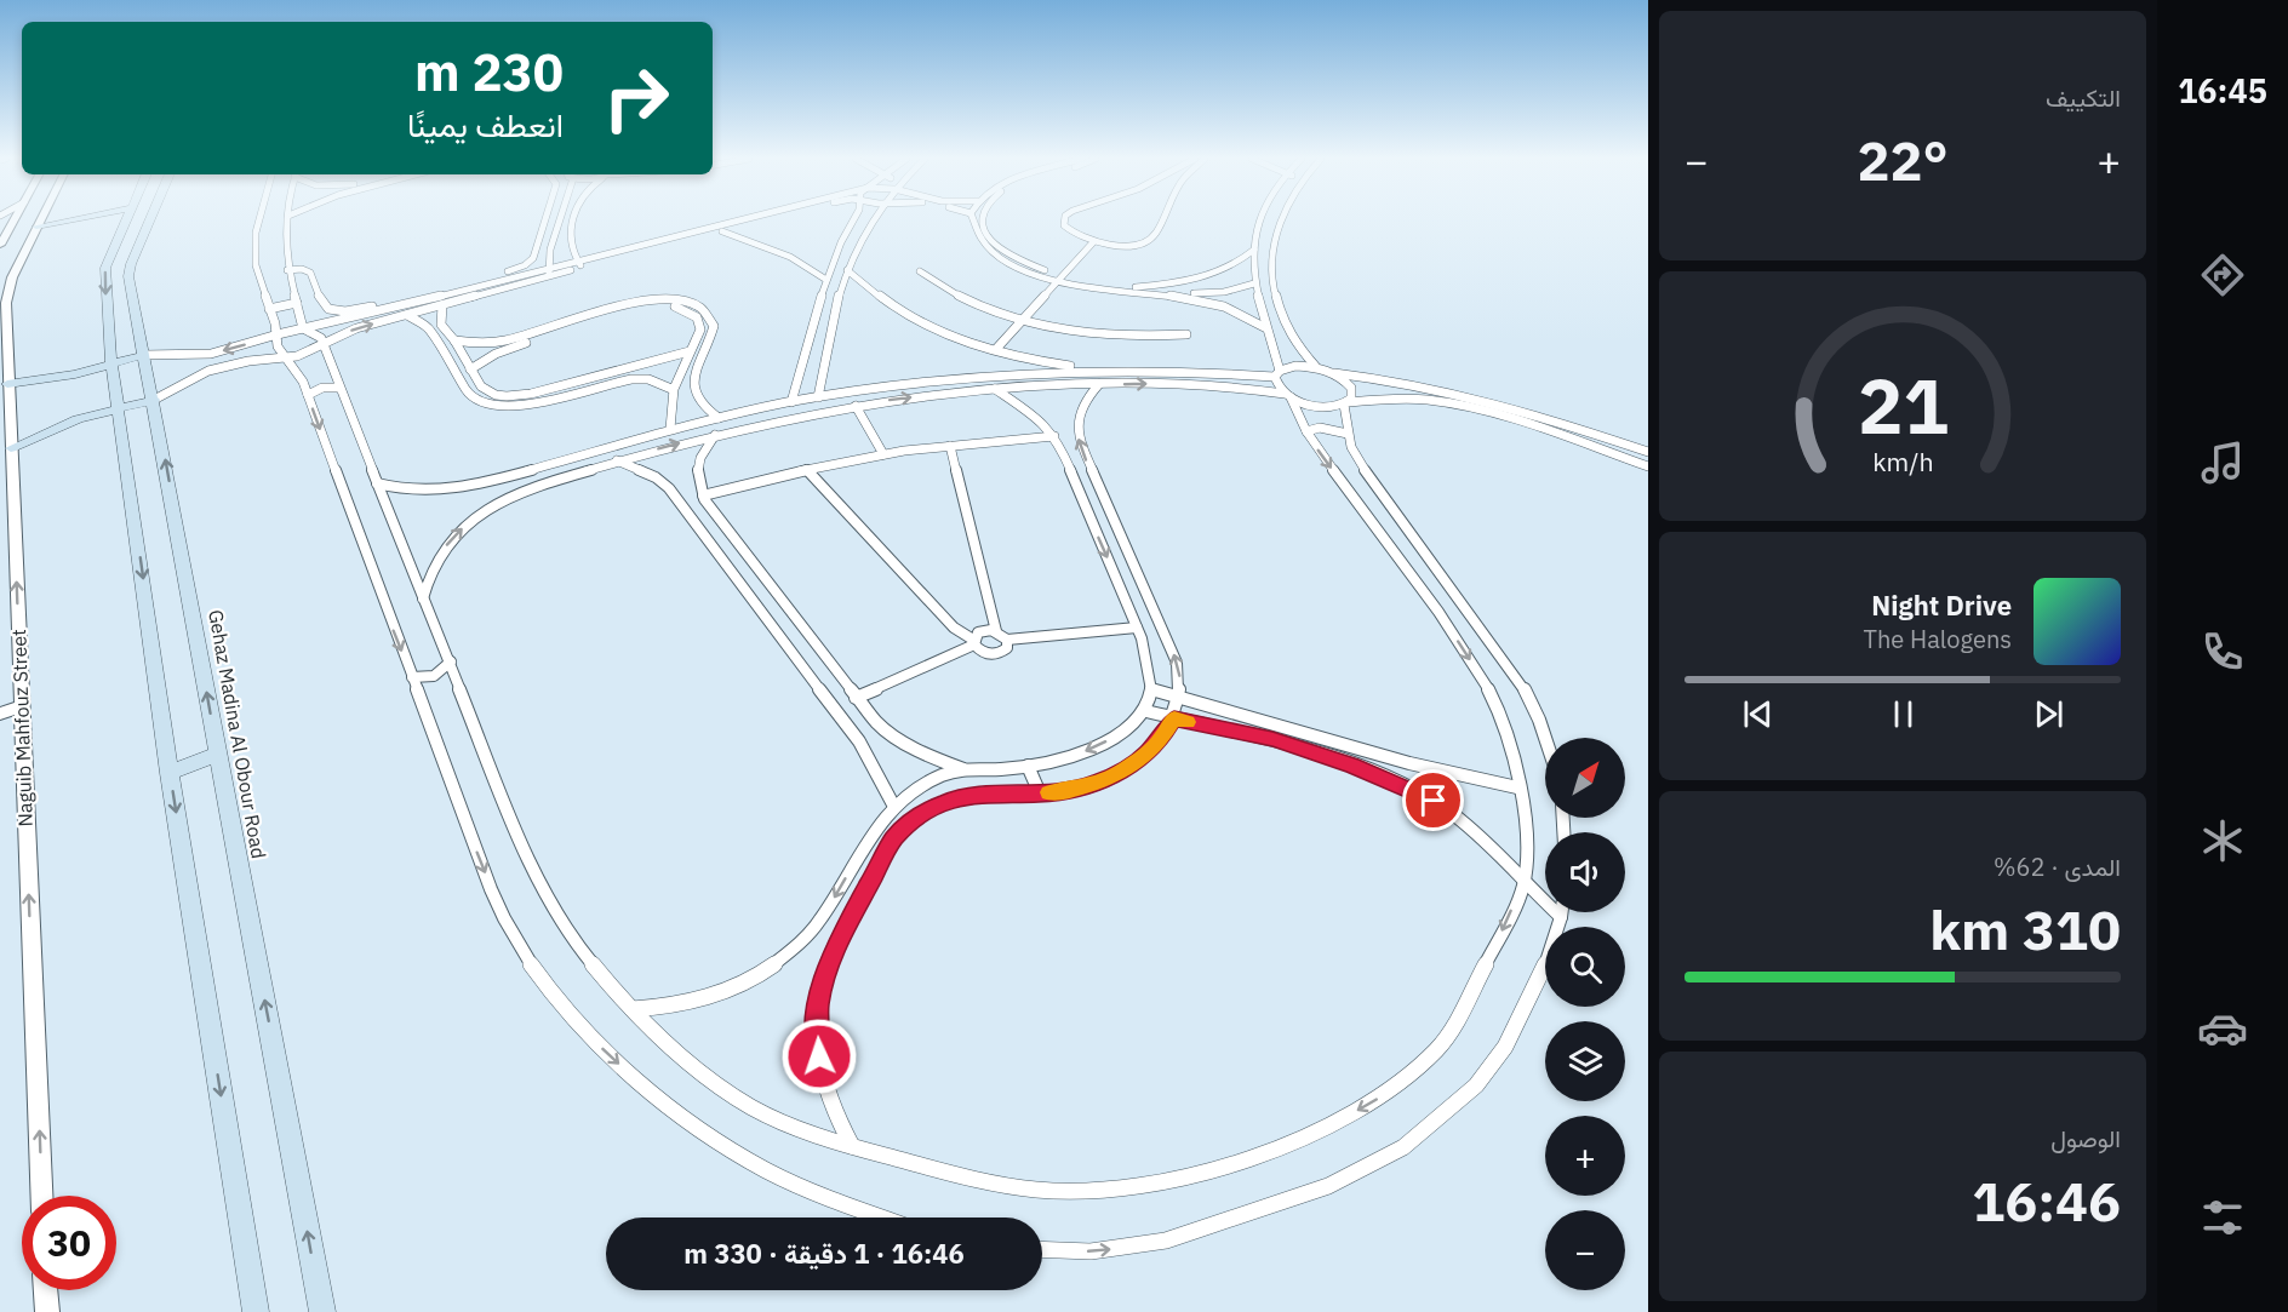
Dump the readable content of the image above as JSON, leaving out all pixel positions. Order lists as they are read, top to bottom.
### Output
{
  "streets": {
    "main road": ["Gehaz Madina Al Obour Road"],
    "street": ["Naguib Mahfouz Street"]
  },
  "one_way": ["Naguib Mahfouz Street"],
  "north": "top right",
  "page": {
    "tabs": "16:45",
    "tile": [
      "التكييف",
      ["المدى · 62%", "310 km"],
      ["الوصول", "16:46"]
    ],
    "turn": ["230 m", "انعطف يمينًا"],
    "heat": ["−", "22°", "+"],
    "song": ["Night Drive", "The Halogens"],
    "map_buttons": ["+", "−"],
    "limit": "30",
    "trip": "16:46 · 1 دقيقة · 330 m",
    "gauge": ["21", "km/h"]
  }
}
